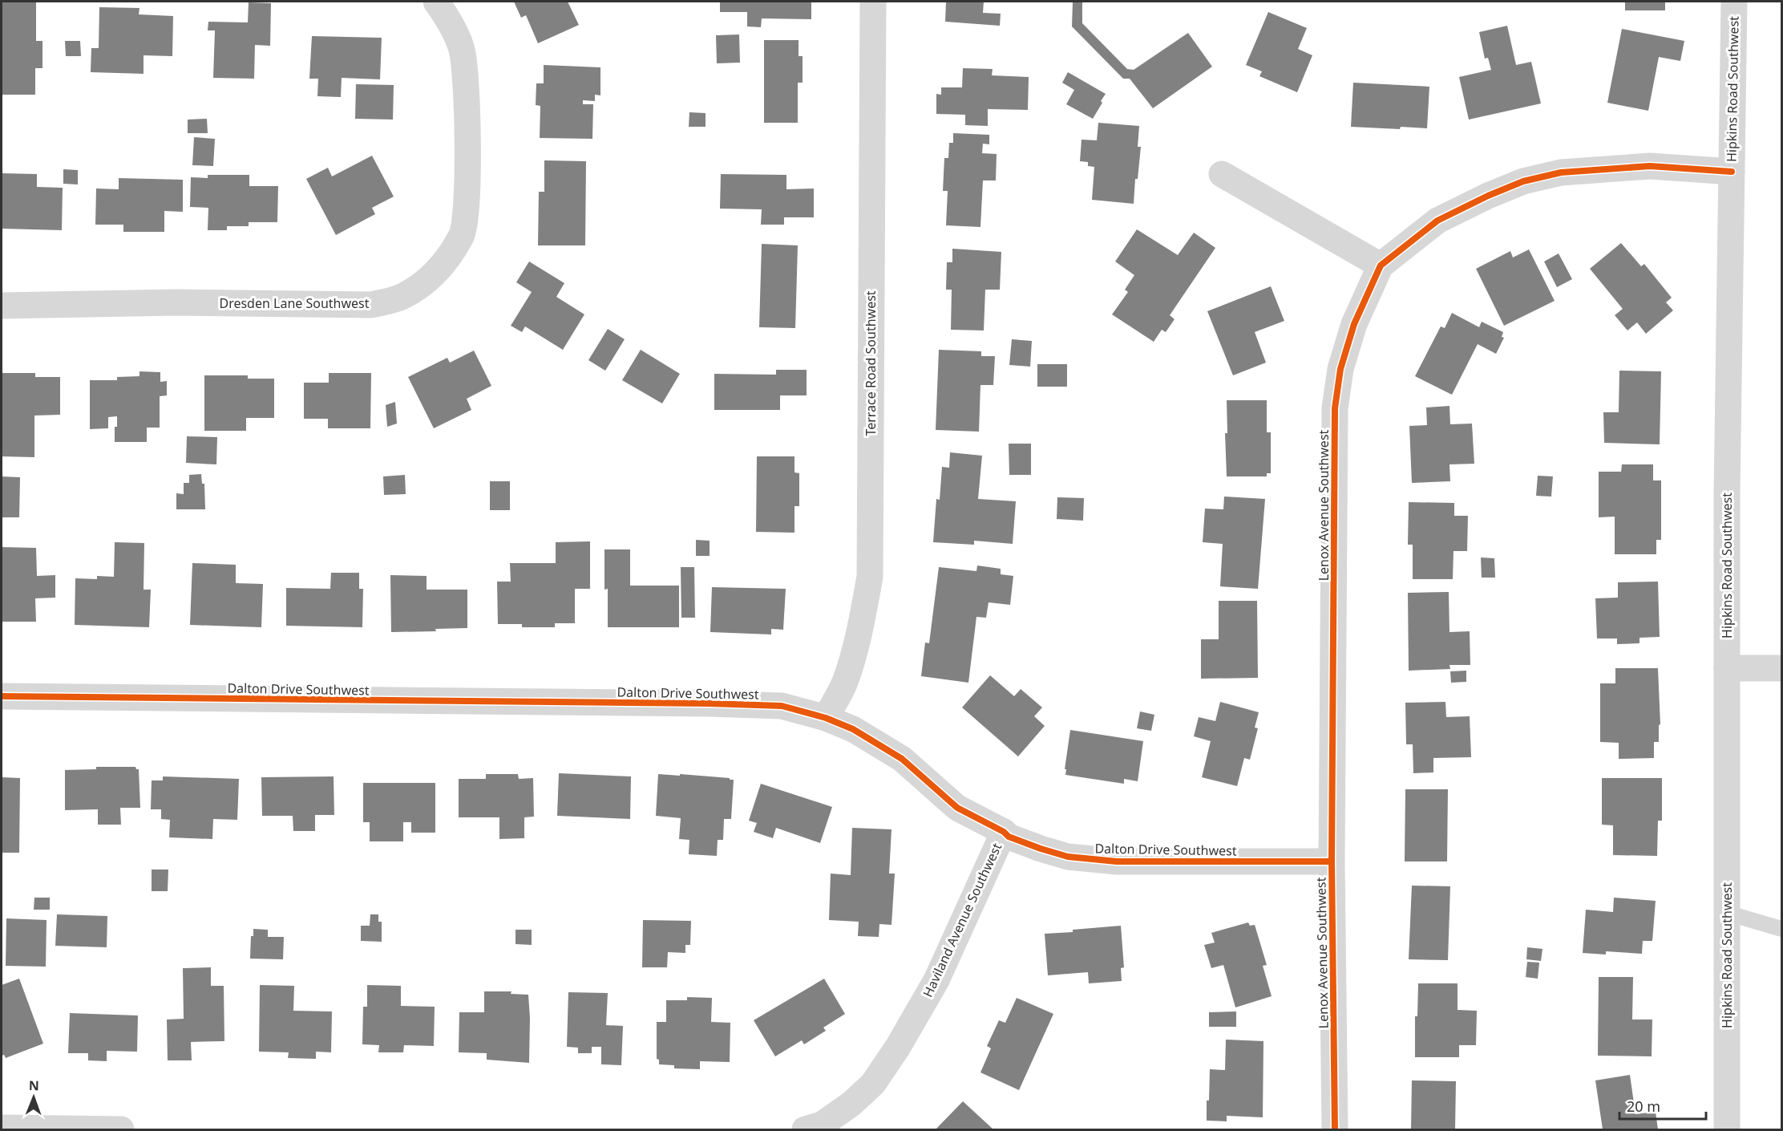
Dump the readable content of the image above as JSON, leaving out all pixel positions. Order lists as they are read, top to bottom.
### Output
{
  "streets": {
    "street": [
      "Hipkins Road Southwest",
      "Dresden Lane Southwest",
      "Terrace Road Southwest",
      "Lenox Avenue Southwest",
      "Dalton Drive Southwest",
      "Haviland Avenue Southwest"
    ]
  },
  "crossings": [
    ["Hipkins Road Southwest", "Lenox Avenue Southwest"],
    ["Terrace Road Southwest", "Dalton Drive Southwest"],
    ["Lenox Avenue Southwest", "Dalton Drive Southwest"],
    ["Dalton Drive Southwest", "Haviland Avenue Southwest"]
  ],
  "scale_bar": "20 m",
  "north": "top"
}
